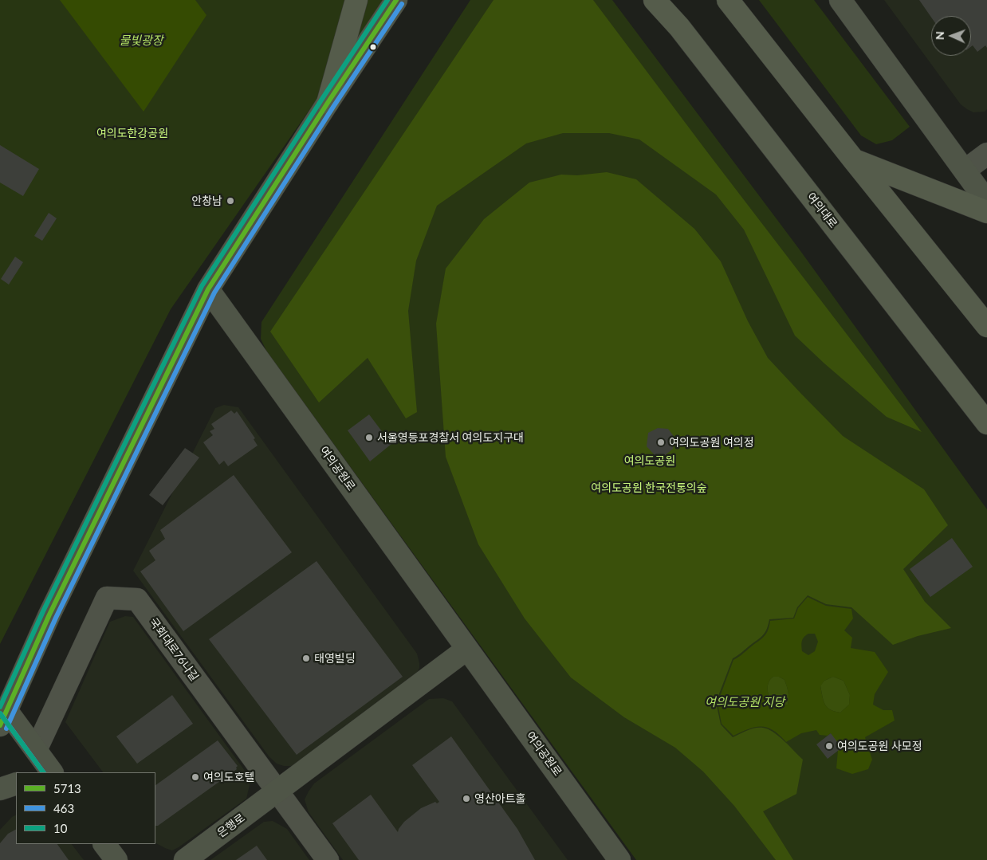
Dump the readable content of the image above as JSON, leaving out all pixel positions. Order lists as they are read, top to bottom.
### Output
{
  "streets": {
    "main road": ["여의대로"],
    "street": ["여의공원로", "국회대로76나길", "은행로"]
  },
  "crossings": [
    ["국회대로76나길", "은행로"]
  ],
  "water": ["물빛광장", "여의도공원 지당"],
  "parks": ["여의도한강공원", "여의도공원", "여의도공원 한국전통의숲"],
  "places": [
    "안창남",
    "서울영등포경찰서 여의도지구대",
    "여의도공원 여의정",
    "태영빌딩",
    "여의도공원 사모정",
    "여의도호텔",
    "영산아트홀"
  ],
  "lines": ["transit line 5713", "transit line 10", "transit line 463"],
  "legend": ["5713", "463", "10"],
  "north": "left"
}
